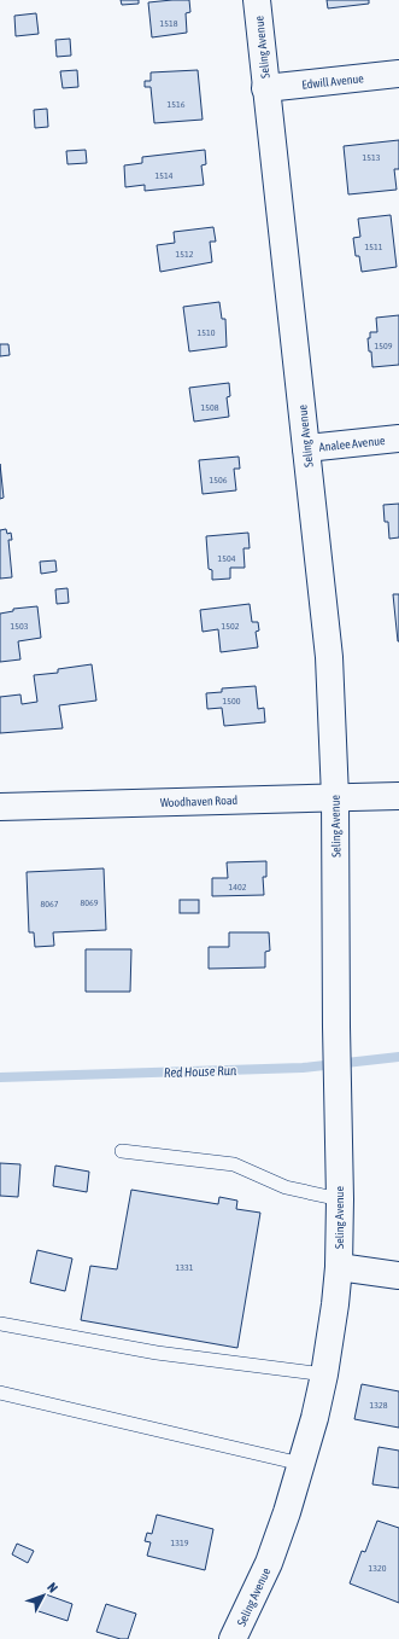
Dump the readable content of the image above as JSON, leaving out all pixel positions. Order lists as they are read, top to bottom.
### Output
{
  "streets": {
    "street": [
      "Seling Avenue",
      "Edwill Avenue",
      "Analee Avenue",
      "Woodhaven Road"
    ]
  },
  "crossings": [
    ["Seling Avenue", "Edwill Avenue"],
    ["Seling Avenue", "Analee Avenue"],
    ["Seling Avenue", "Woodhaven Road"]
  ],
  "water": ["Red House Run"],
  "house_numbers": [
    "1518",
    "1516",
    "1513",
    "1514",
    "1511",
    "1512",
    "1510",
    "1509",
    "1508",
    "1506",
    "1504",
    "1503",
    "1502",
    "1500",
    "1402",
    "8069",
    "8067",
    "1331",
    "1328",
    "1319",
    "1320"
  ],
  "north": "top right"
}
